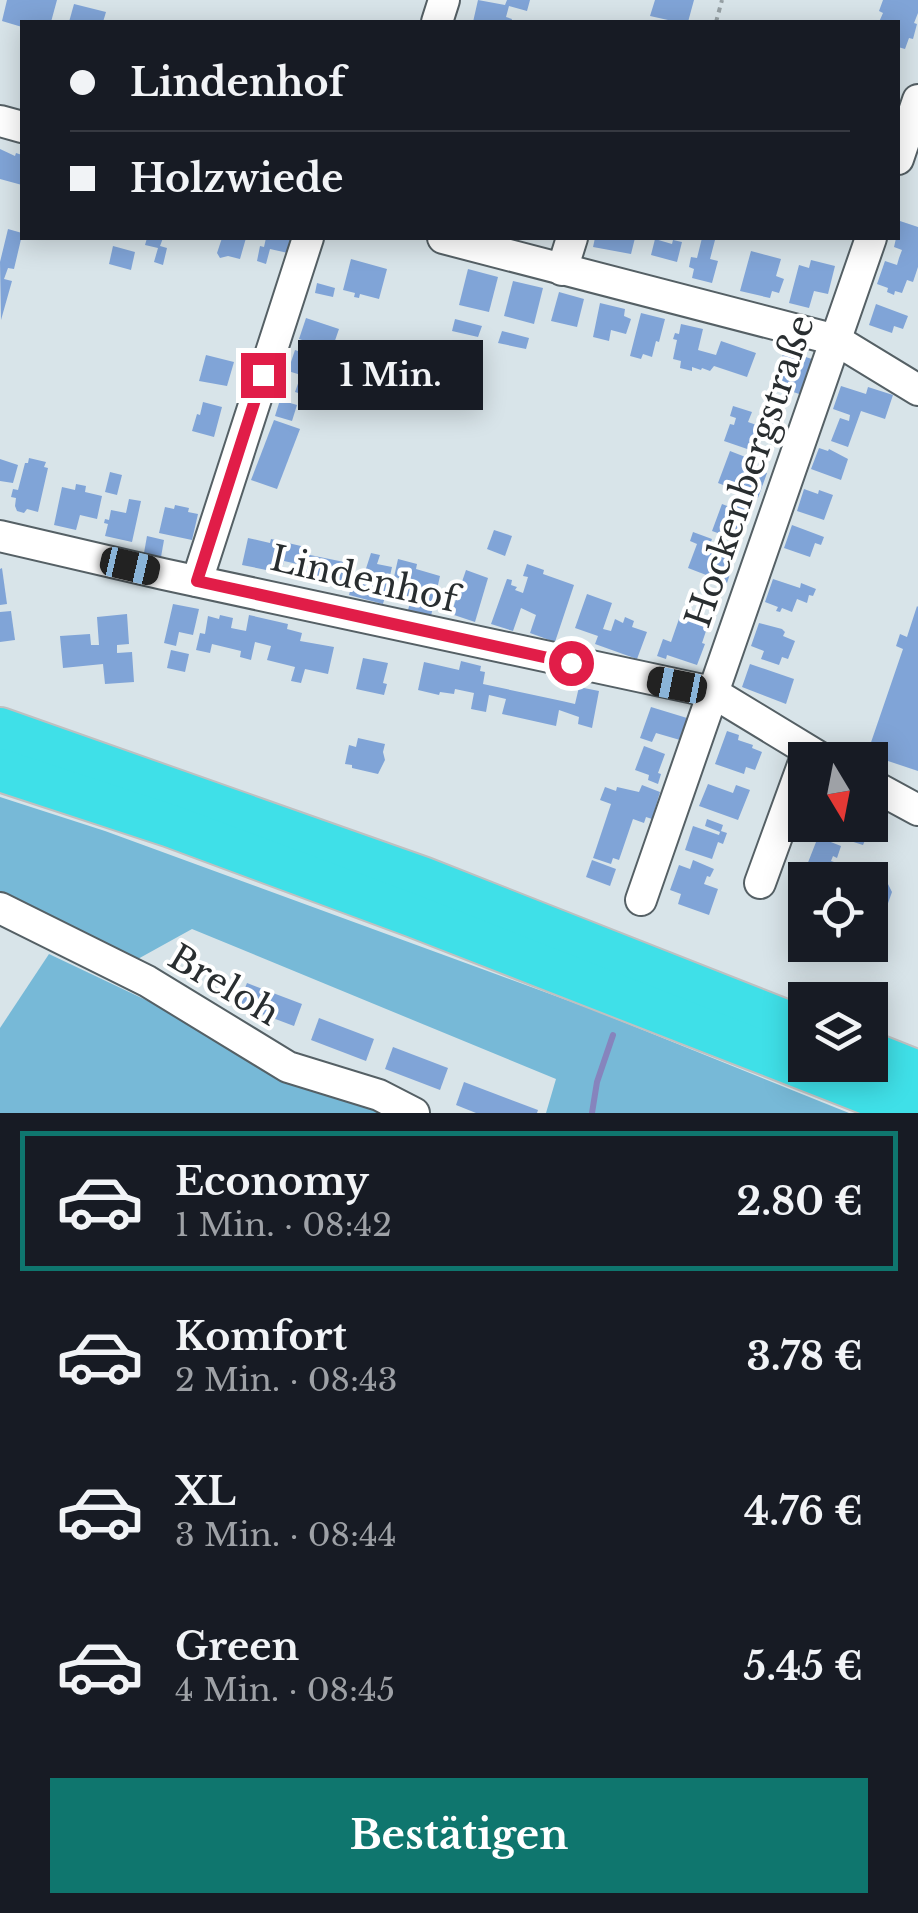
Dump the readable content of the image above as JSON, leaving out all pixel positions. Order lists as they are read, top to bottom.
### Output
{
  "streets": {
    "street": ["Hockenbergstraße", "Lindenhof", "Breloh"]
  },
  "crossings": [
    ["Hockenbergstraße", "Lindenhof"]
  ],
  "north": "bottom",
  "page": {
    "banner": ["Lindenhof", "Holzwiede"],
    "bubble": "1 Min.",
    "list": [
      {
        "name": "Economy",
        "note": "1 Min. · 08:42",
        "value": "2.80 €"
      },
      {
        "name": "Komfort",
        "note": "2 Min. · 08:43",
        "value": "3.78 €"
      },
      {
        "name": "XL",
        "note": "3 Min. · 08:44",
        "value": "4.76 €"
      },
      {
        "name": "Green",
        "note": "4 Min. · 08:45",
        "value": "5.45 €"
      }
    ],
    "buttons": "Bestätigen"
  }
}
